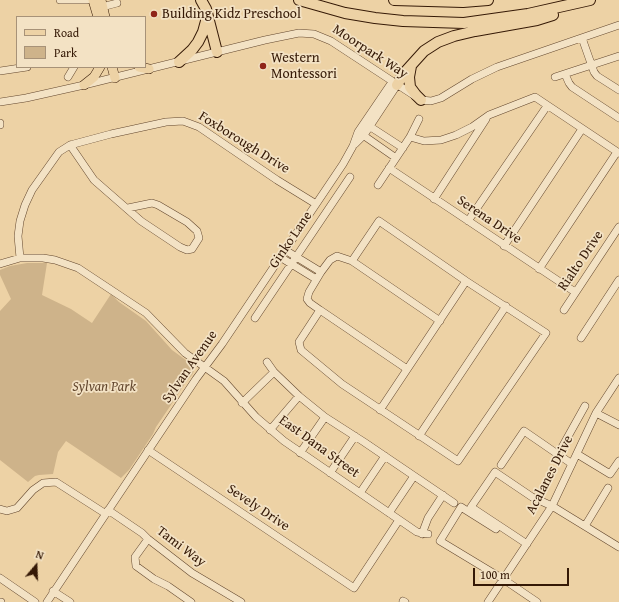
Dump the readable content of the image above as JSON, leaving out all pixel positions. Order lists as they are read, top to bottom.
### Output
{
  "streets": {
    "street": [
      "Moorpark Way",
      "Foxborough Drive",
      "Serena Drive",
      "Ginko Lane",
      "Rialto Drive",
      "Sylvan Avenue",
      "East Dana Street",
      "Acalanes Drive",
      "Sevely Drive",
      "Tami Way"
    ]
  },
  "crossings": [
    ["Moorpark Way", "Sylvan Avenue"],
    ["Foxborough Drive", "Sylvan Avenue"],
    ["Foxborough Drive", "East Dana Street"],
    ["Serena Drive", "Rialto Drive"],
    ["Sylvan Avenue", "East Dana Street"],
    ["Sylvan Avenue", "Sevely Drive"],
    ["Sylvan Avenue", "Tami Way"],
    ["East Dana Street", "Sevely Drive"]
  ],
  "parks": ["Sylvan Park"],
  "places": ["Building Kidz Preschool", "Western Montessori"],
  "legend": ["Road", "Park"],
  "scale_bar": "100 m",
  "north": "top"
}
